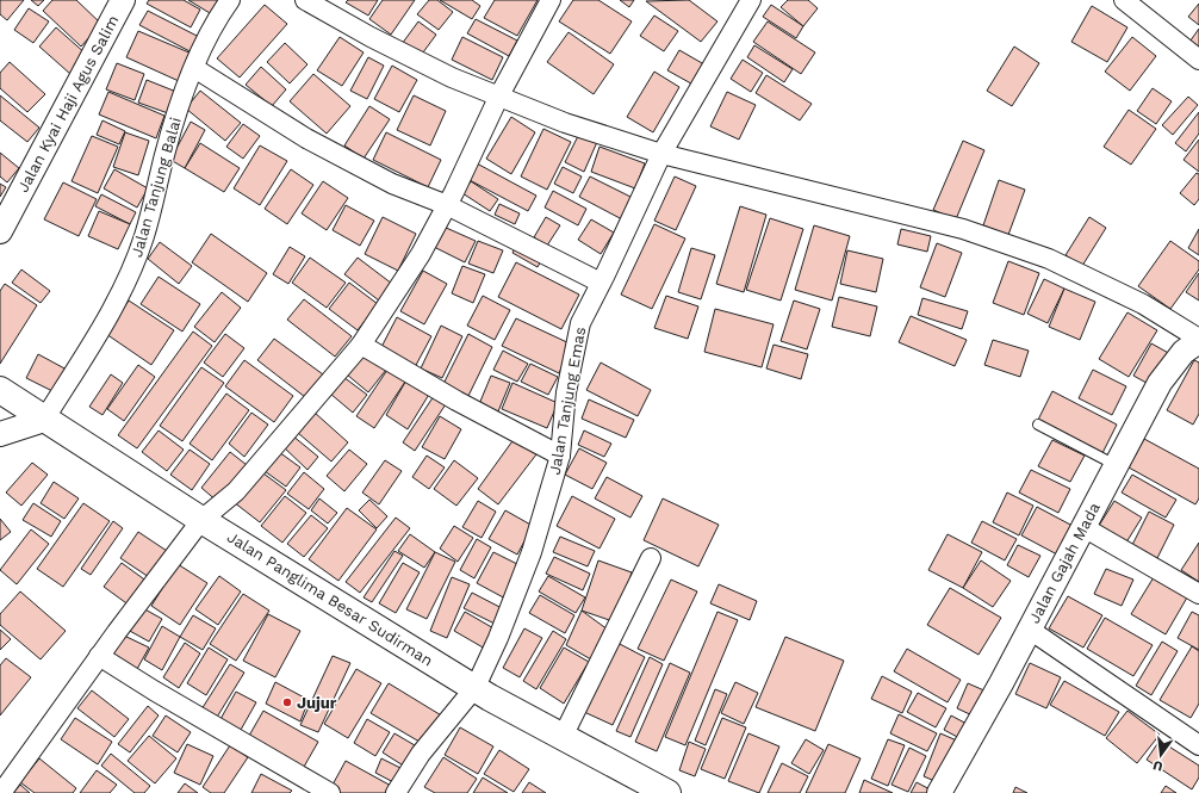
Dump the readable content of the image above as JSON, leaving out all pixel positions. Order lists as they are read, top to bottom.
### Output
{
  "streets": {
    "highway": ["Jalan Panglima Besar Sudirman"],
    "street": [
      "Jalan Kyai Haji Agus Salim",
      "Jalan Tanjung Balai",
      "Jalan Tanjung Emas",
      "Jalan Gajah Mada"
    ]
  },
  "crossings": [
    ["Jalan Tanjung Balai", "Jalan Panglima Besar Sudirman"],
    ["Jalan Tanjung Emas", "Jalan Panglima Besar Sudirman"]
  ],
  "places": ["Jujur"],
  "north": "bottom"
}
